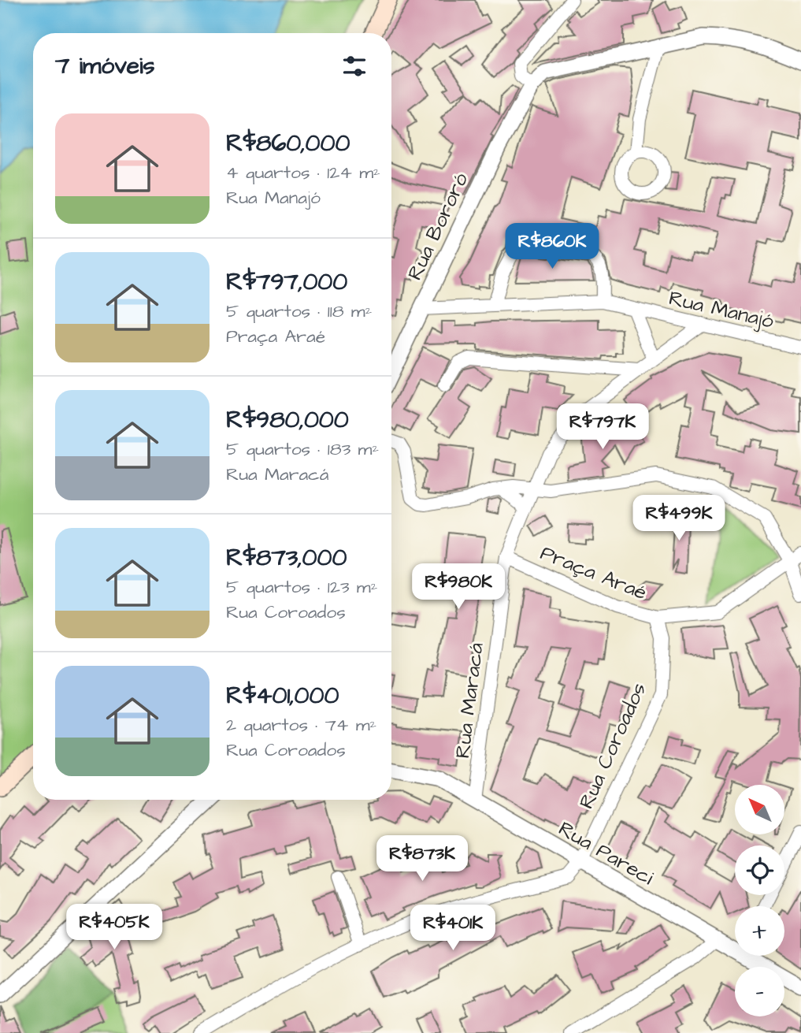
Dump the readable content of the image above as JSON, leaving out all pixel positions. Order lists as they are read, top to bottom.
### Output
{
  "streets": {
    "street": [
      "Rua Bororó",
      "Rua Manajó",
      "Praça Araé",
      "Rua Maracá",
      "Rua Coroados",
      "Rua Pareci"
    ]
  },
  "crossings": [
    ["Rua Bororó", "Rua Manajó"],
    ["Rua Manajó", "Rua Maracá"],
    ["Praça Araé", "Rua Maracá"],
    ["Praça Araé", "Rua Coroados"],
    ["Rua Maracá", "Rua Pareci"],
    ["Rua Coroados", "Rua Pareci"]
  ],
  "north": "top left",
  "page": {
    "heading": "7 imóveis",
    "list": [
      {
        "name": "R$860,000",
        "note": "4 quartos · 124 m² · Rua Manajó"
      },
      {
        "name": "R$797,000",
        "note": "5 quartos · 118 m² · Praça Araé"
      },
      {
        "name": "R$980,000",
        "note": "5 quartos · 183 m² · Rua Maracá"
      },
      {
        "name": "R$873,000",
        "note": "5 quartos · 123 m² · Rua Coroados"
      },
      {
        "name": "R$401,000",
        "note": "2 quartos · 74 m² · Rua Coroados"
      }
    ],
    "price": [
      "R$860K",
      "R$797K",
      "R$499K",
      "R$980K",
      "R$873K",
      "R$405K",
      "R$401K"
    ],
    "map_buttons": ["+", "−"]
  }
}
